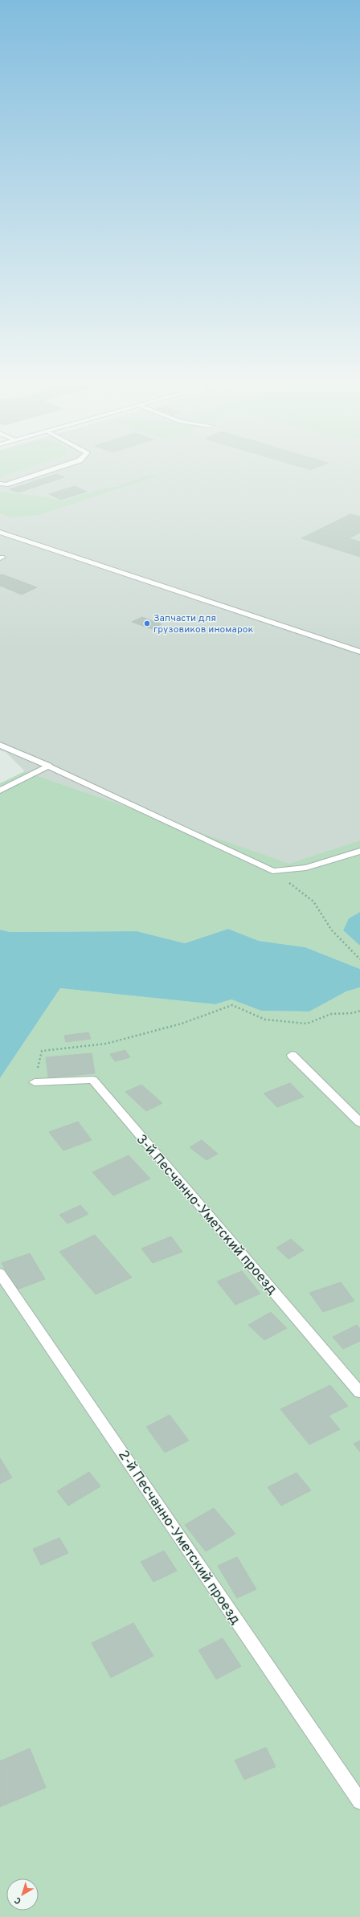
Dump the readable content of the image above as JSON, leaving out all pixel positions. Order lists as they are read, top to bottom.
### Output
{
  "streets": {
    "street": ["3-й Песчанно-Уметский проезд", "2-й Песчанно-Уметский проезд"]
  },
  "places": ["Запчасти для грузовиков иномарок"],
  "north": "bottom left"
}
